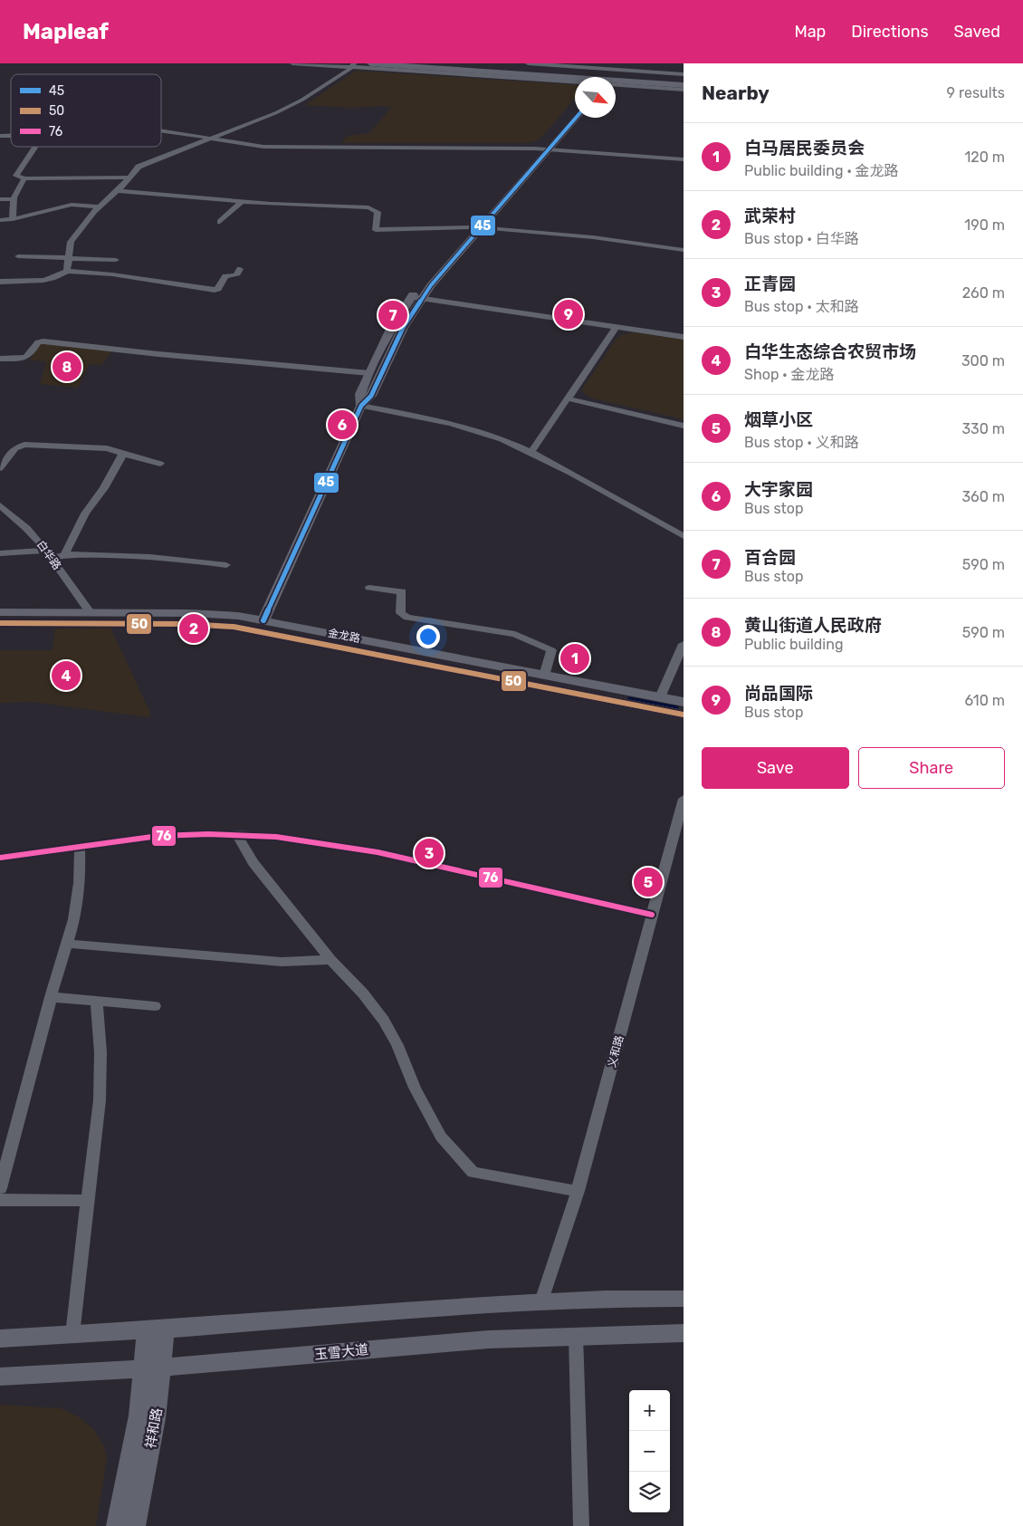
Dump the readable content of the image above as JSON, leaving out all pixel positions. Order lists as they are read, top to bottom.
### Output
{
  "streets": {
    "main road": ["金龙路", "玉雪大道", "祥和路"],
    "street": ["白华路", "义和路"]
  },
  "crossings": [
    ["白华路", "金龙路"],
    ["玉雪大道", "祥和路"]
  ],
  "lines": ["transit line 45", "transit line 50", "transit line 76"],
  "legend": ["45", "50", "76"],
  "north": "bottom right",
  "page": {
    "header": "Mapleaf",
    "nav": ["Map", "Directions", "Saved"],
    "heading": ["Nearby", "9 results"],
    "list": [
      {
        "mark": "1",
        "name": "白马居民委员会",
        "note": "Public building · 金龙路",
        "value": "120 m"
      },
      {
        "mark": "2",
        "name": "武荣村",
        "note": "Bus stop · 白华路",
        "value": "190 m"
      },
      {
        "mark": "3",
        "name": "正青园",
        "note": "Bus stop · 太和路",
        "value": "260 m"
      },
      {
        "mark": "4",
        "name": "白华生态综合农贸市场",
        "note": "Shop · 金龙路",
        "value": "300 m"
      },
      {
        "mark": "5",
        "name": "烟草小区",
        "note": "Bus stop · 义和路",
        "value": "330 m"
      },
      {
        "mark": "6",
        "name": "大宇家园",
        "note": "Bus stop",
        "value": "360 m"
      },
      {
        "mark": "7",
        "name": "百合园",
        "note": "Bus stop",
        "value": "590 m"
      },
      {
        "mark": "8",
        "name": "黄山街道人民政府",
        "note": "Public building",
        "value": "590 m"
      },
      {
        "mark": "9",
        "name": "尚品国际",
        "note": "Bus stop",
        "value": "610 m"
      }
    ],
    "pins": [
      "9",
      "7",
      "8",
      "6",
      "2",
      "1",
      "4",
      "3",
      "5"
    ],
    "buttons": ["Save", "Share"],
    "map_buttons": ["+", "−"]
  }
}
